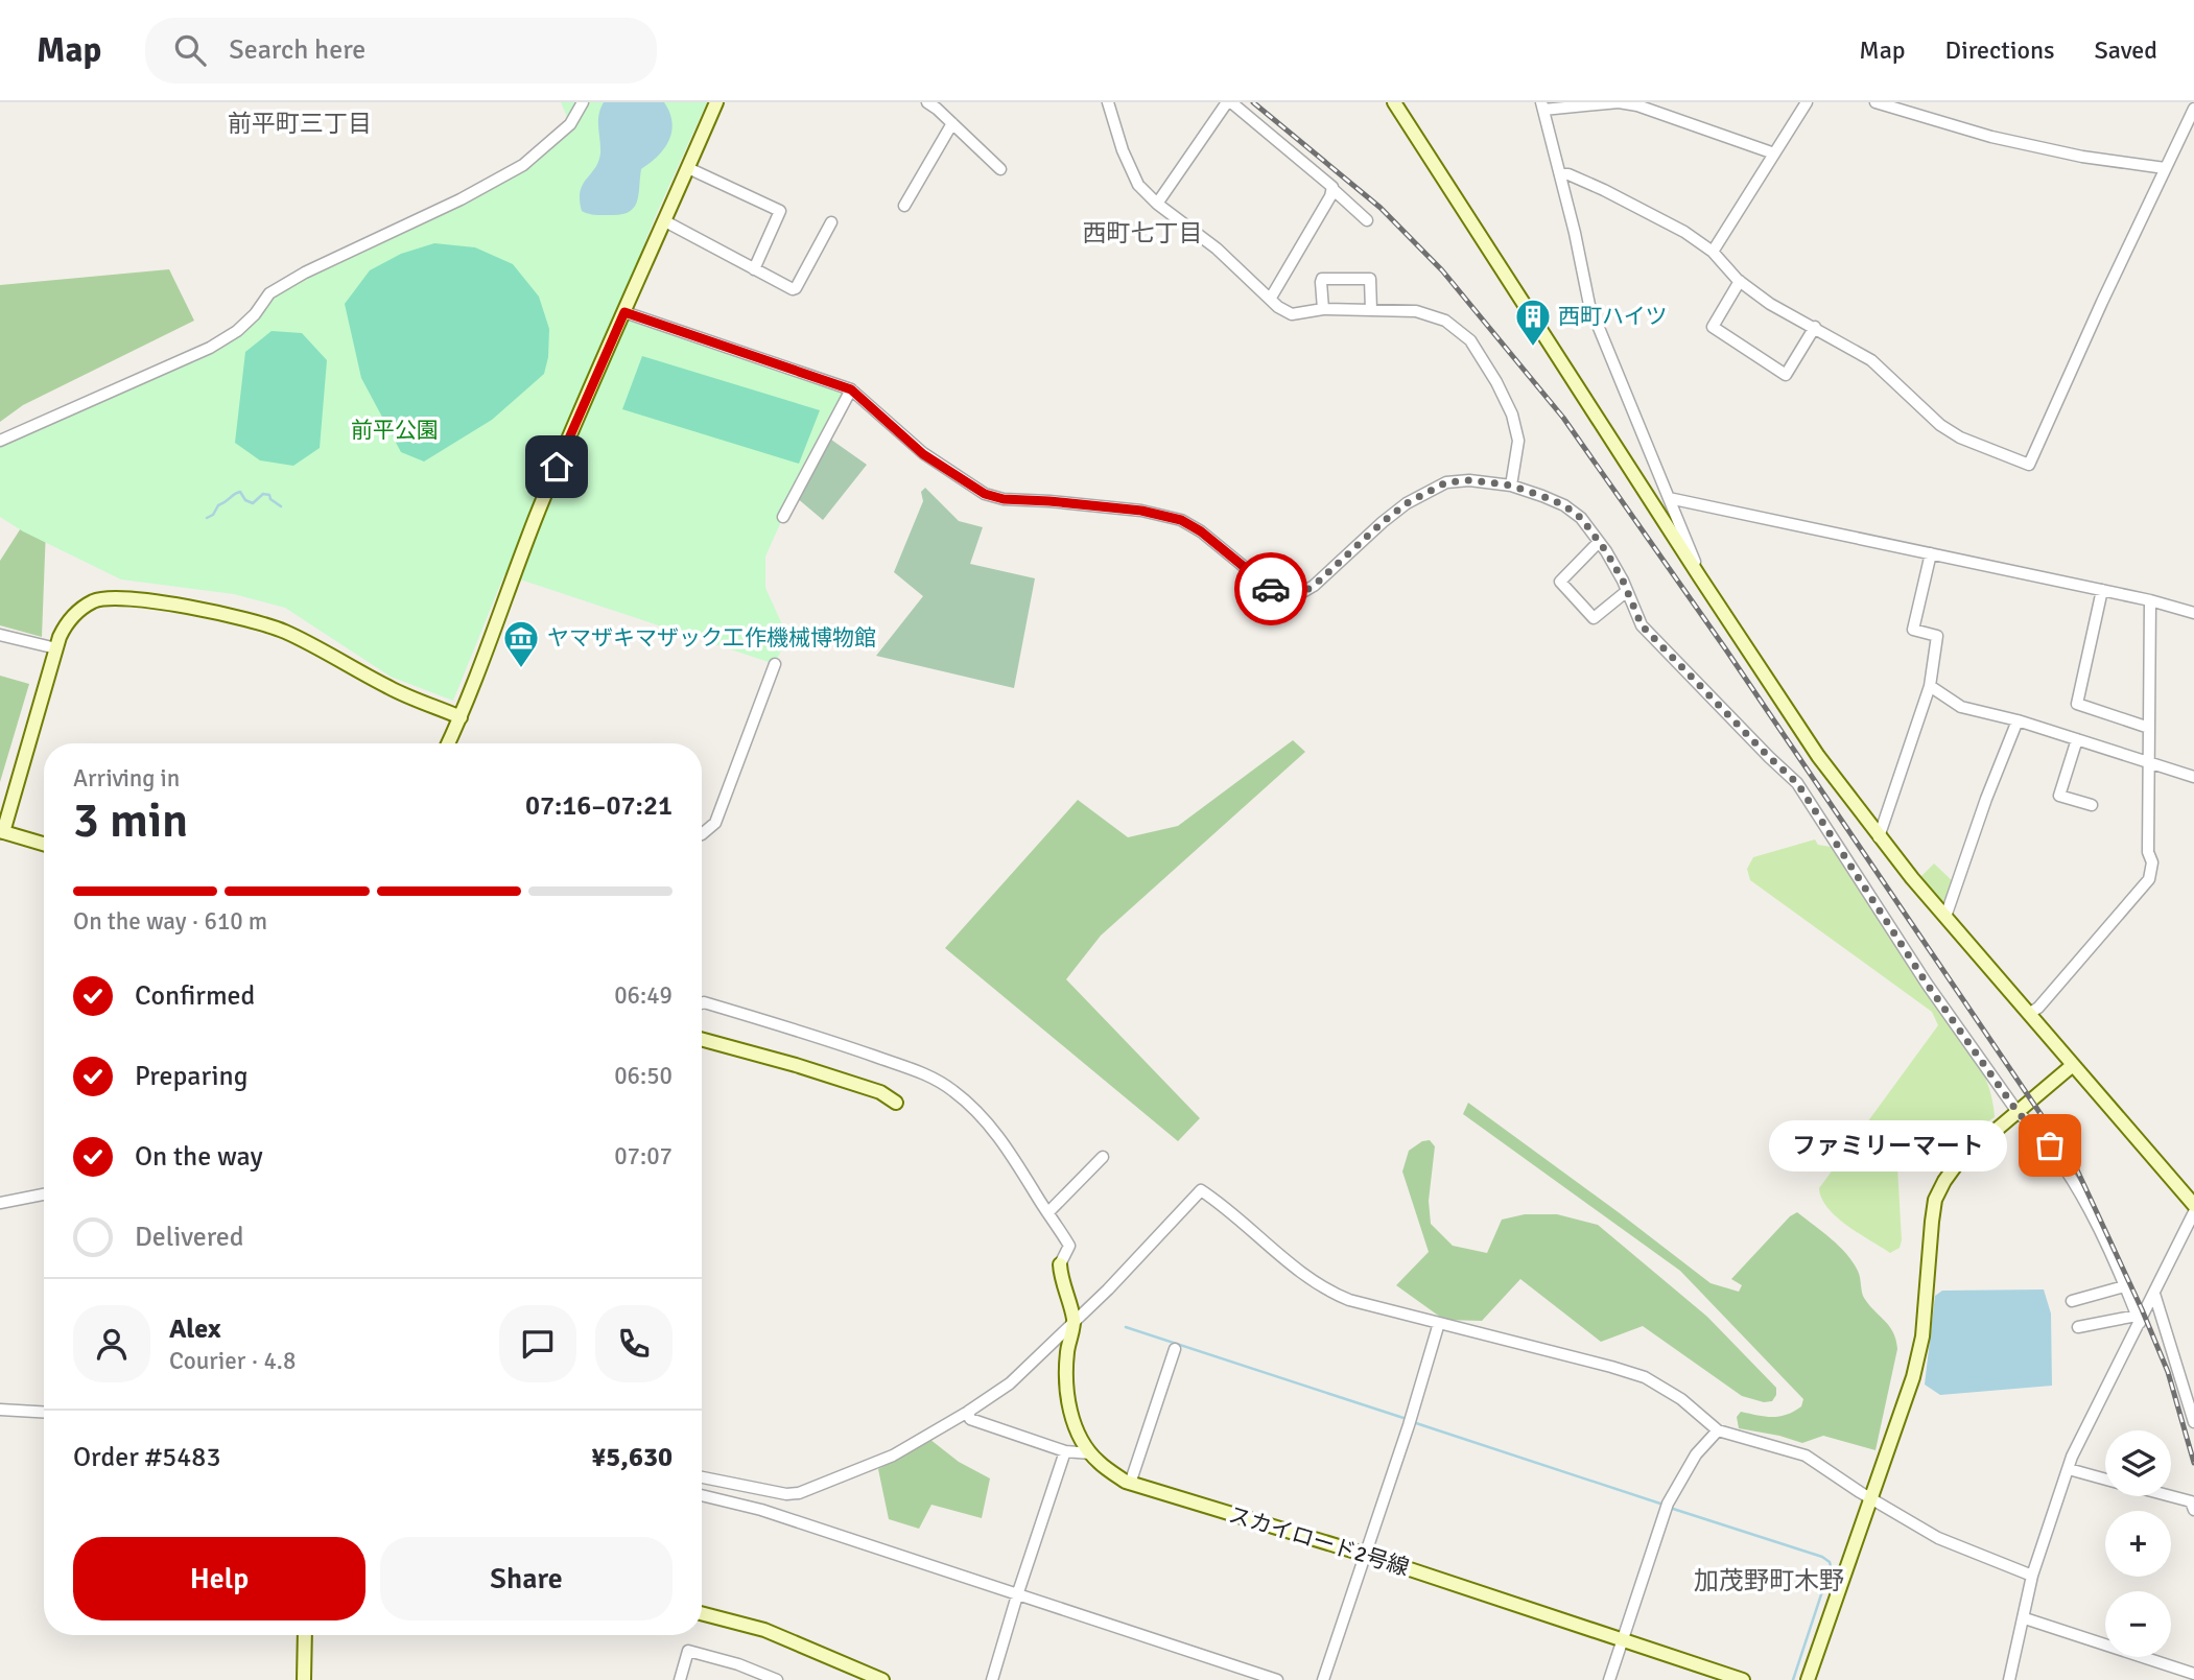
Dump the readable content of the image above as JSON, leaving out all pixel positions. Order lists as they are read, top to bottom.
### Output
{
  "streets": {
    "street": ["スカイロード2号線"]
  },
  "districts": ["前平町三丁目", "西町七丁目", "加茂野町木野"],
  "parks": ["前平公園"],
  "places": {
    "building": ["西町ハイツ"],
    "museum": ["ヤマザキマザック工作機械博物館"],
    "other": ["ファミリーマート"]
  },
  "page": {
    "header": "Map",
    "search": "Search here",
    "nav": ["Map", "Directions", "Saved"],
    "heading": ["3 min", "Arriving in", "07:16–07:21"],
    "panel": [
      "Alex",
      "Courier · 4.8",
      "Order #5483",
      "¥5,630"
    ],
    "bar": "On the way · 610 m",
    "list": [
      ["Confirmed", "06:49"],
      ["Preparing", "06:50"],
      ["On the way", "07:07"],
      "Delivered"
    ],
    "bubble": "ファミリーマート",
    "map_buttons": ["+", "−"],
    "buttons": ["Help", "Share"]
  }
}
